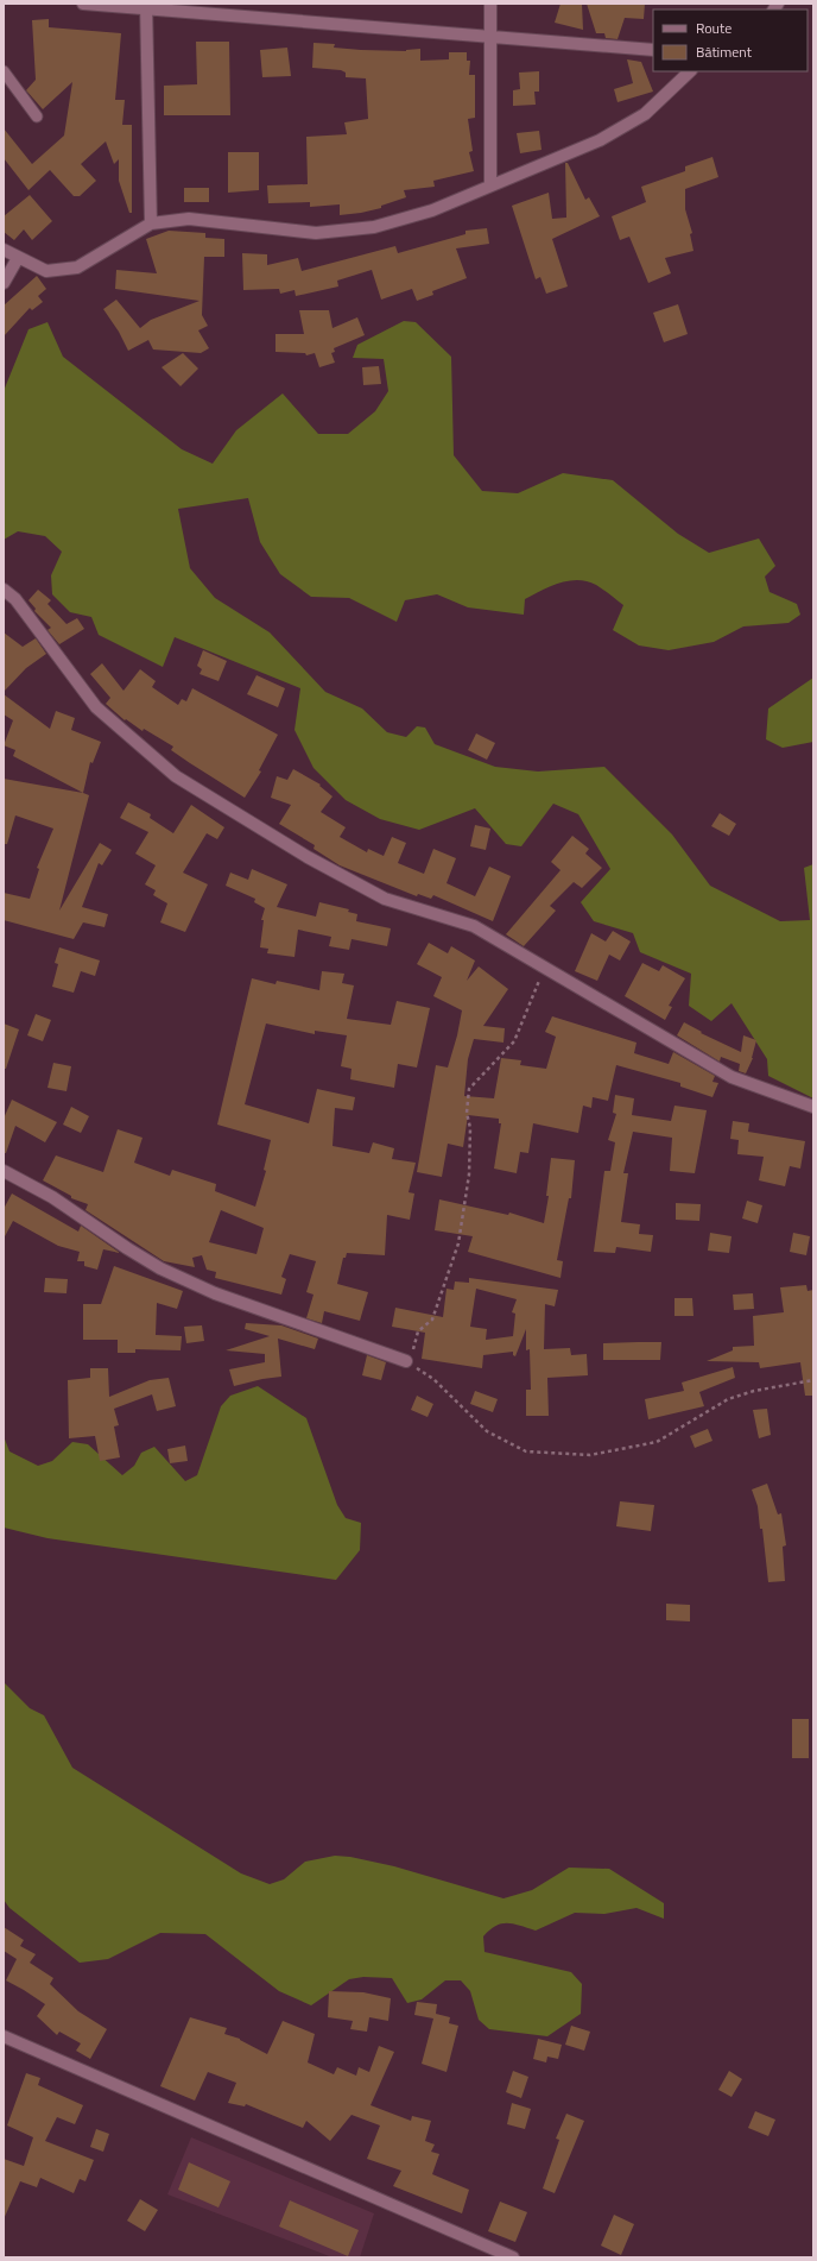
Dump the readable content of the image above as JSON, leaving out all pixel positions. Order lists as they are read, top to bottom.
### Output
{
  "legend": ["Route", "Bâtiment"]
}
